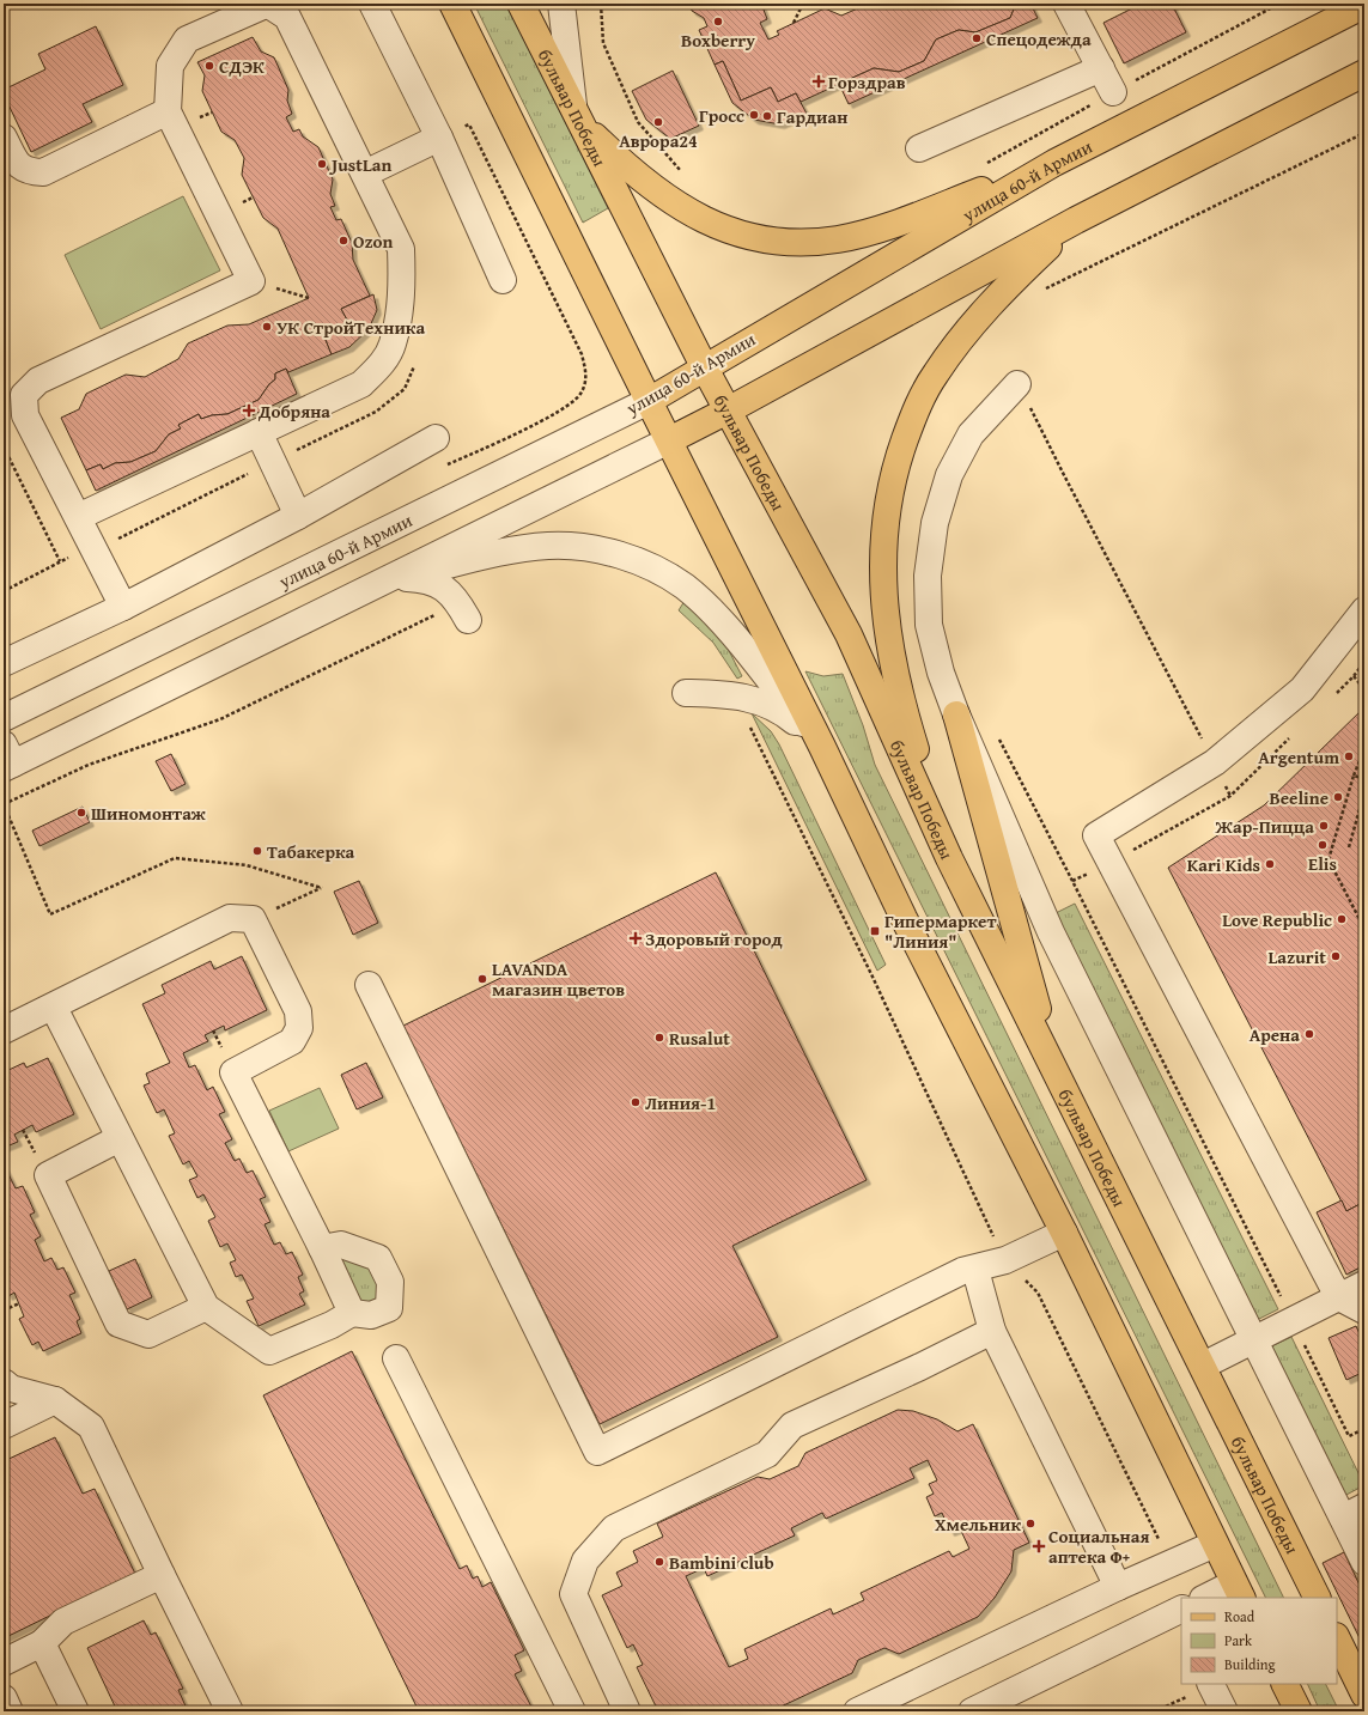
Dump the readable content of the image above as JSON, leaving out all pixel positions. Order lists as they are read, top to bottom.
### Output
{
  "streets": {
    "main road": ["бульвар Победы", "улица 60-й Армии"]
  },
  "crossings": [
    ["бульвар Победы", "улица 60-й Армии"]
  ],
  "places": {
    "other": [
      "Boxberry",
      "Спецодежда",
      "СДЭК",
      "Гросс",
      "Гардиан",
      "Аврора24",
      "JustLan",
      "Ozon",
      "УК СтройТехника",
      "Argentum",
      "Beeline",
      "Шиномонтаж",
      "Жар-Пицца",
      "Elis",
      "Табакерка",
      "Kari Kids",
      "Love Republic",
      "Lazurit",
      "LAVANDA магазин цветов",
      "Арена",
      "Rusalut",
      "Линия-1",
      "Хмельник",
      "Bambini club"
    ],
    "health": [
      "Горздрав",
      "Добряна",
      "Здоровый город",
      "Социальная аптека Ф+"
    ],
    "transit": ["Гипермаркет \"Линия\""]
  },
  "legend": ["Road", "Park", "Building"]
}
